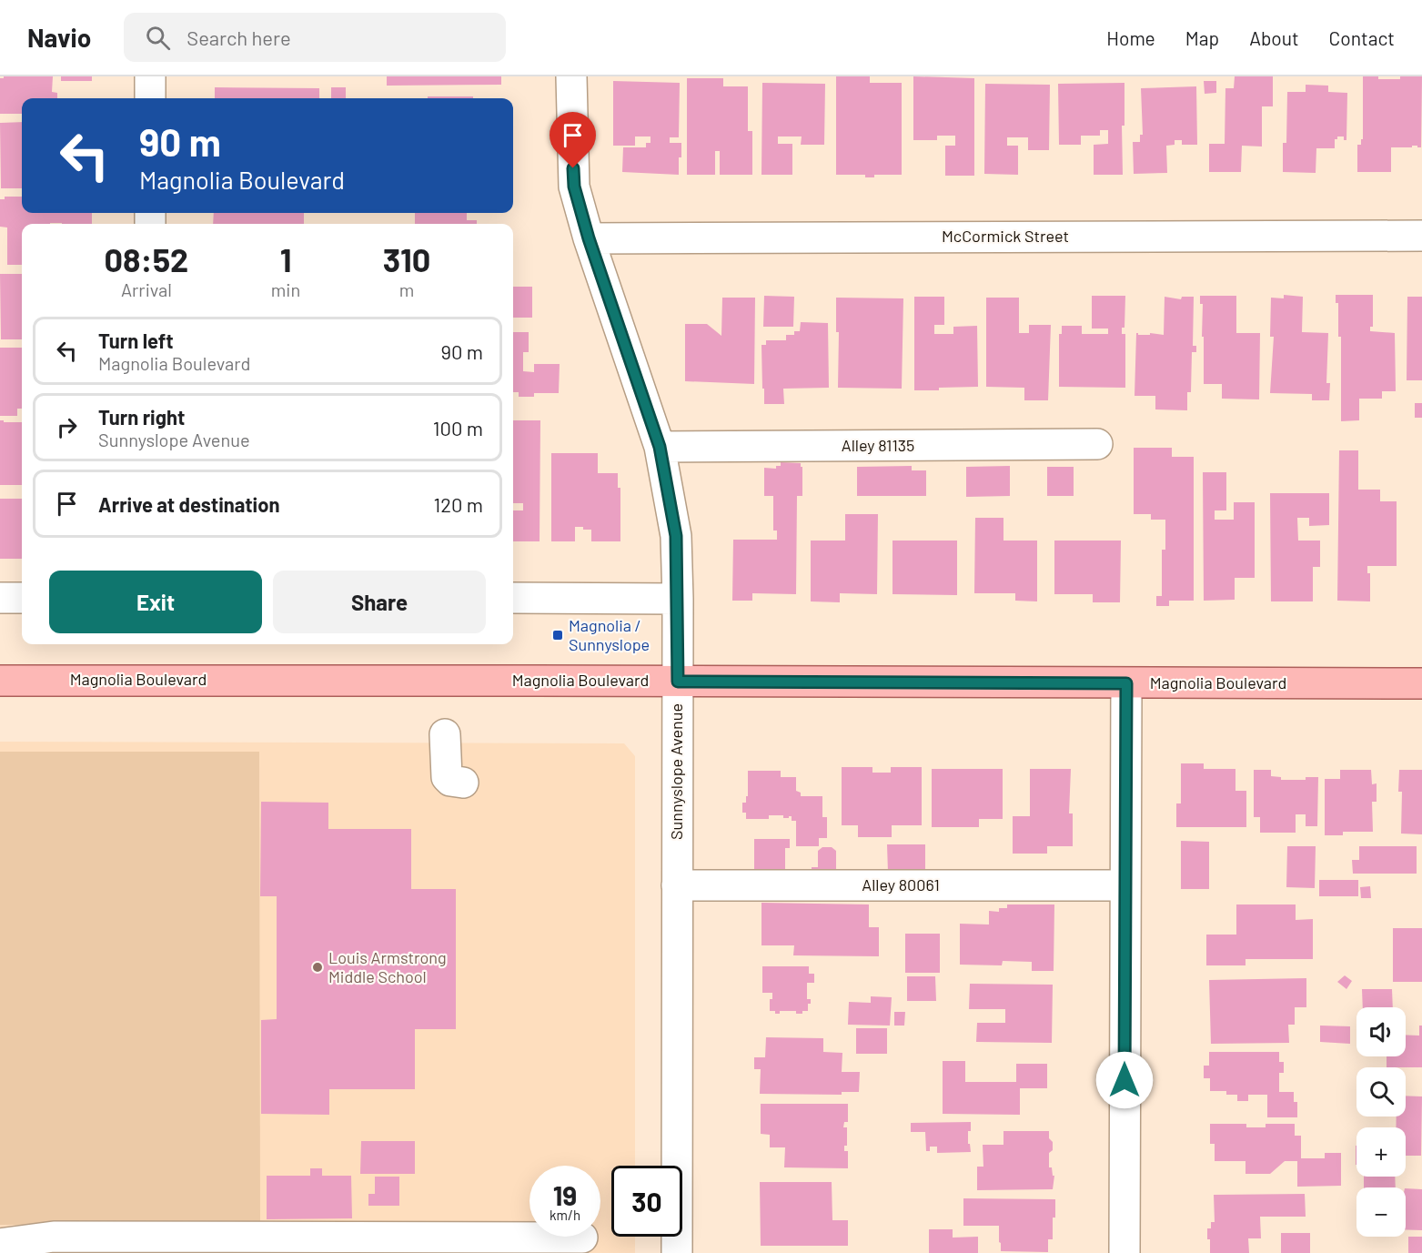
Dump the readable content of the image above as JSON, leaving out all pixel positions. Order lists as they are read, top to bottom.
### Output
{
  "streets": {
    "main road": ["Magnolia Boulevard"],
    "street": [
      "McCormick Street",
      "Alley 81135",
      "Sunnyslope Avenue",
      "Alley 80061"
    ]
  },
  "crossings": [
    ["McCormick Street", "Sunnyslope Avenue"],
    ["Alley 81135", "Sunnyslope Avenue"],
    ["Magnolia Boulevard", "Sunnyslope Avenue"],
    ["Sunnyslope Avenue", "Alley 80061"]
  ],
  "places": {
    "transit": ["Magnolia / Sunnyslope"],
    "other": ["Louis Armstrong Middle School"]
  },
  "page": {
    "header": "Navio",
    "search": "Search here",
    "nav": [
      "Home",
      "Map",
      "About",
      "Contact"
    ],
    "turn": ["90 m", "Magnolia Boulevard"],
    "eta": [
      "08:52",
      "Arrival",
      "1",
      "min",
      "310",
      "m"
    ],
    "list": [
      {
        "name": "Turn left",
        "note": "Magnolia Boulevard",
        "value": "90 m"
      },
      {
        "name": "Turn right",
        "note": "Sunnyslope Avenue",
        "value": "100 m"
      },
      {
        "name": "Arrive at destination",
        "value": "120 m"
      }
    ],
    "buttons": ["Exit", "Share"],
    "map_buttons": ["+", "−"],
    "speed": "19 km/h",
    "limit": "30"
  }
}
